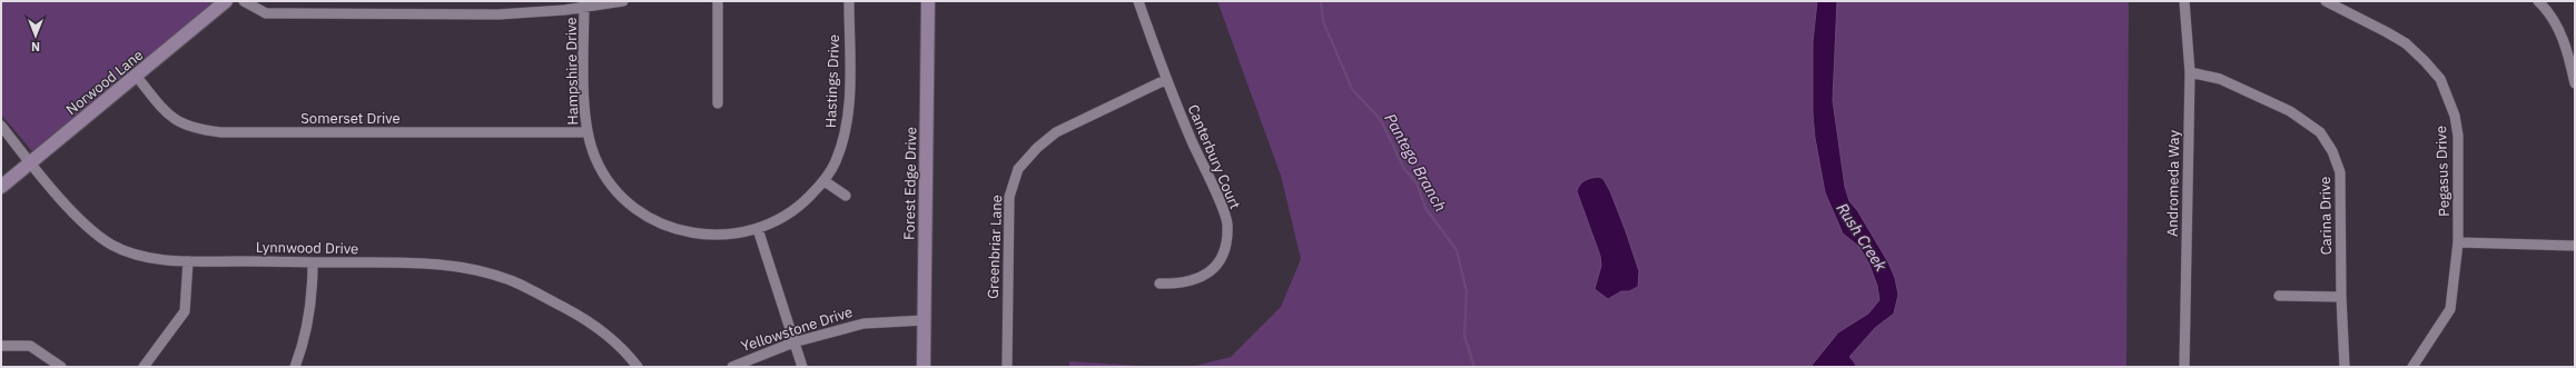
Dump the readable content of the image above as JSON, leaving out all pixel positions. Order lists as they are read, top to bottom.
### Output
{
  "streets": {
    "street": [
      "Hampshire Drive",
      "Hastings Drive",
      "Norwood Lane",
      "Somerset Drive",
      "Canterbury Court",
      "Pegasus Drive",
      "Forest Edge Drive",
      "Andromeda Way",
      "Carina Drive",
      "Greenbriar Lane",
      "Lynnwood Drive",
      "Yellowstone Drive"
    ]
  },
  "crossings": [
    ["Hampshire Drive", "Hastings Drive"],
    ["Hampshire Drive", "Somerset Drive"],
    ["Norwood Lane", "Somerset Drive"],
    ["Norwood Lane", "Lynnwood Drive"],
    ["Canterbury Court", "Greenbriar Lane"],
    ["Forest Edge Drive", "Yellowstone Drive"],
    ["Andromeda Way", "Carina Drive"]
  ],
  "water": ["Pantego Branch", "Rush Creek"],
  "north": "bottom"
}
